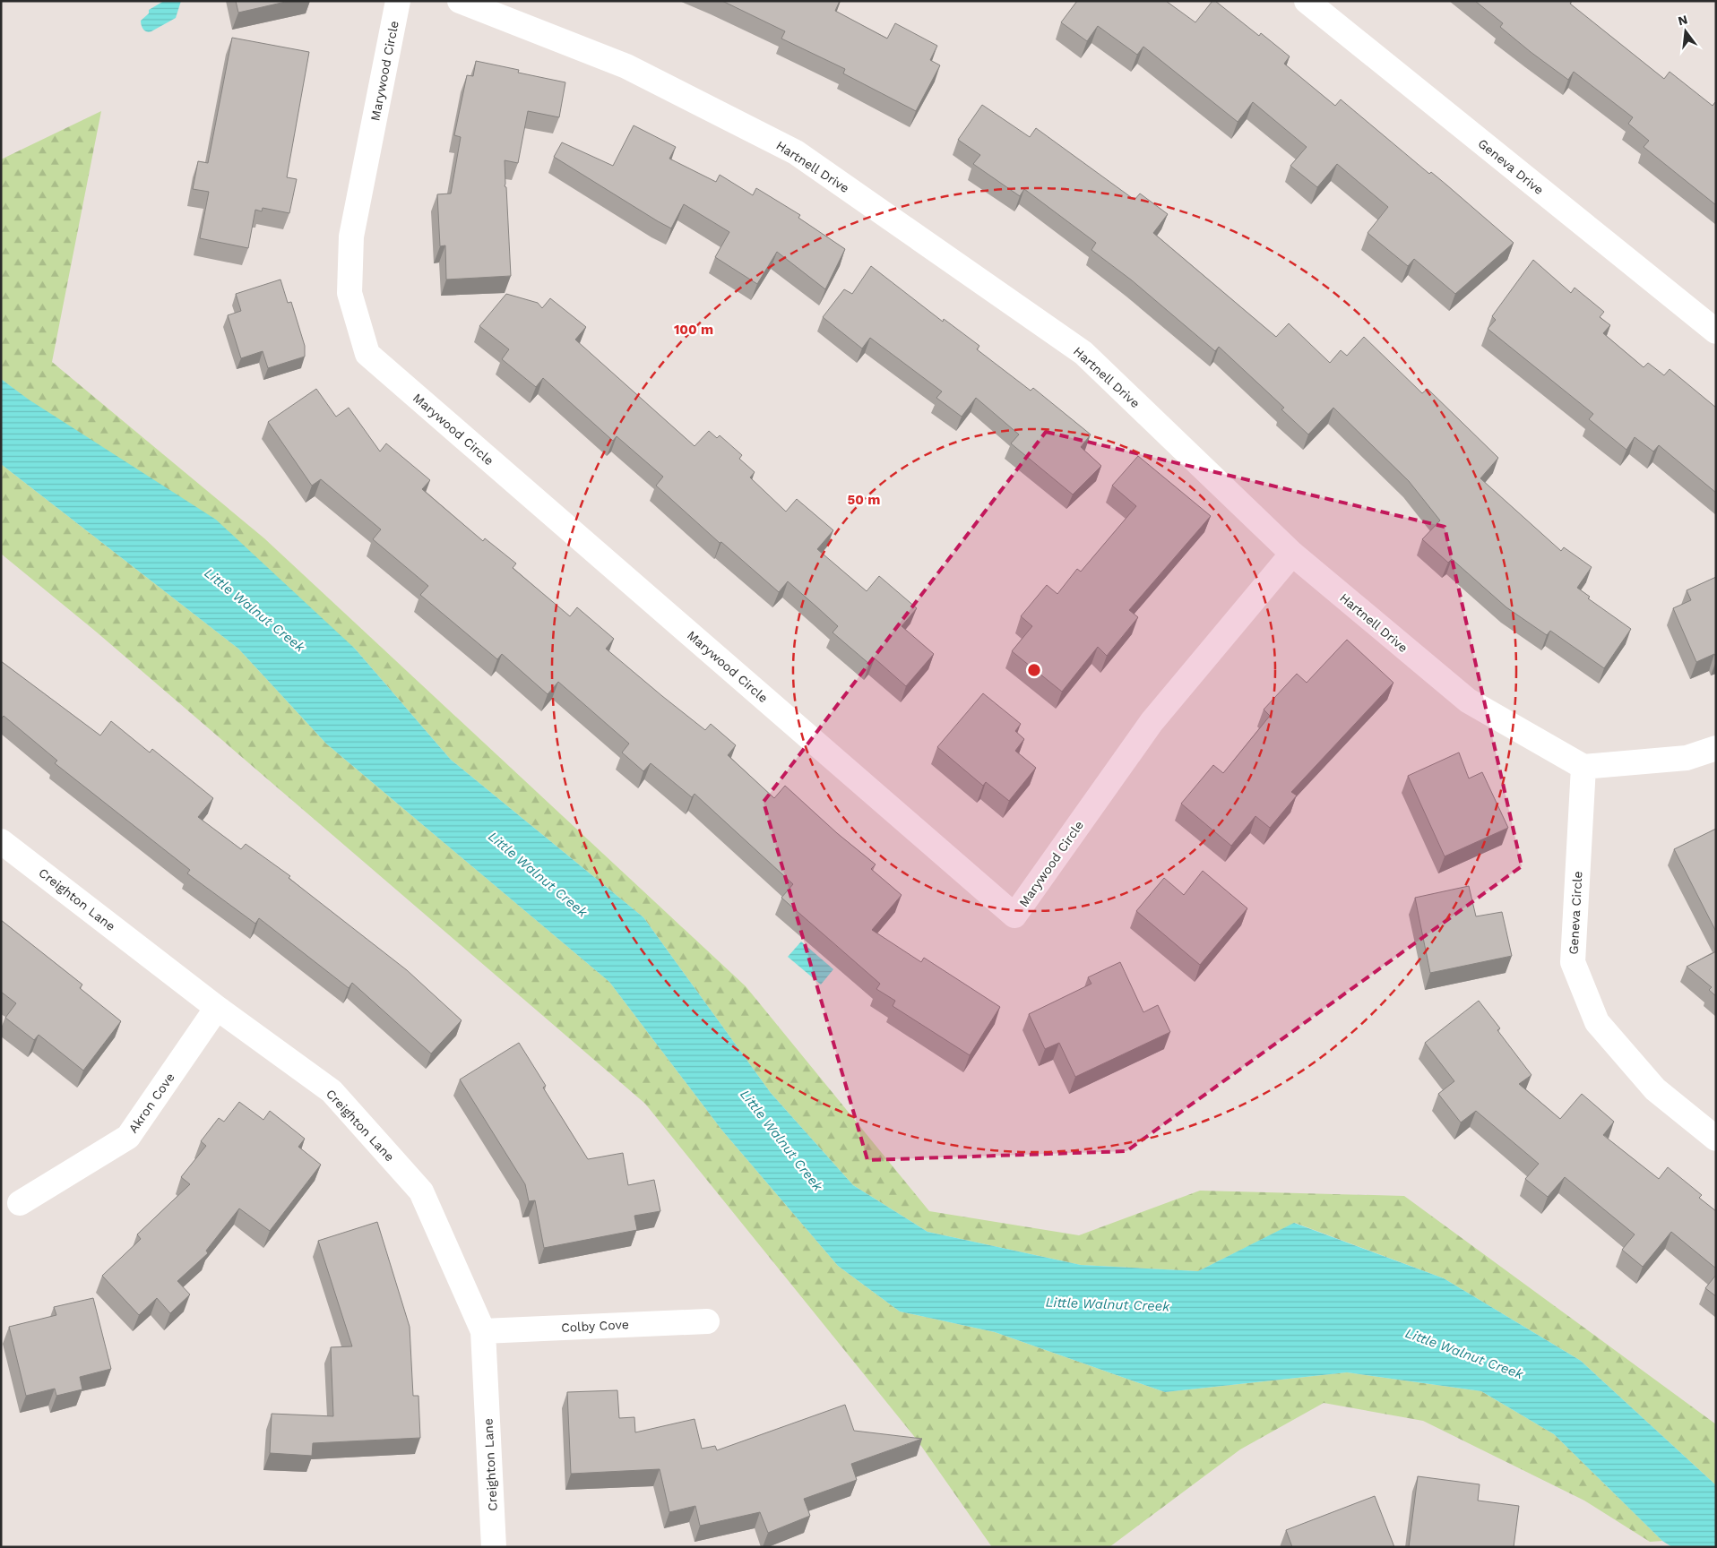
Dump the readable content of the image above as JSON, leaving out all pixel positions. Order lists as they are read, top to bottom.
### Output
{
  "streets": {
    "street": [
      "Marywood Circle",
      "Hartnell Drive",
      "Geneva Drive",
      "Creighton Lane",
      "Geneva Circle",
      "Akron Cove",
      "Colby Cove"
    ]
  },
  "crossings": [
    ["Marywood Circle", "Hartnell Drive"],
    ["Hartnell Drive", "Geneva Circle"],
    ["Creighton Lane", "Akron Cove"],
    ["Creighton Lane", "Colby Cove"]
  ],
  "water": ["Little Walnut Creek"],
  "north": "top",
  "rings": ["100 m", "50 m"]
}
